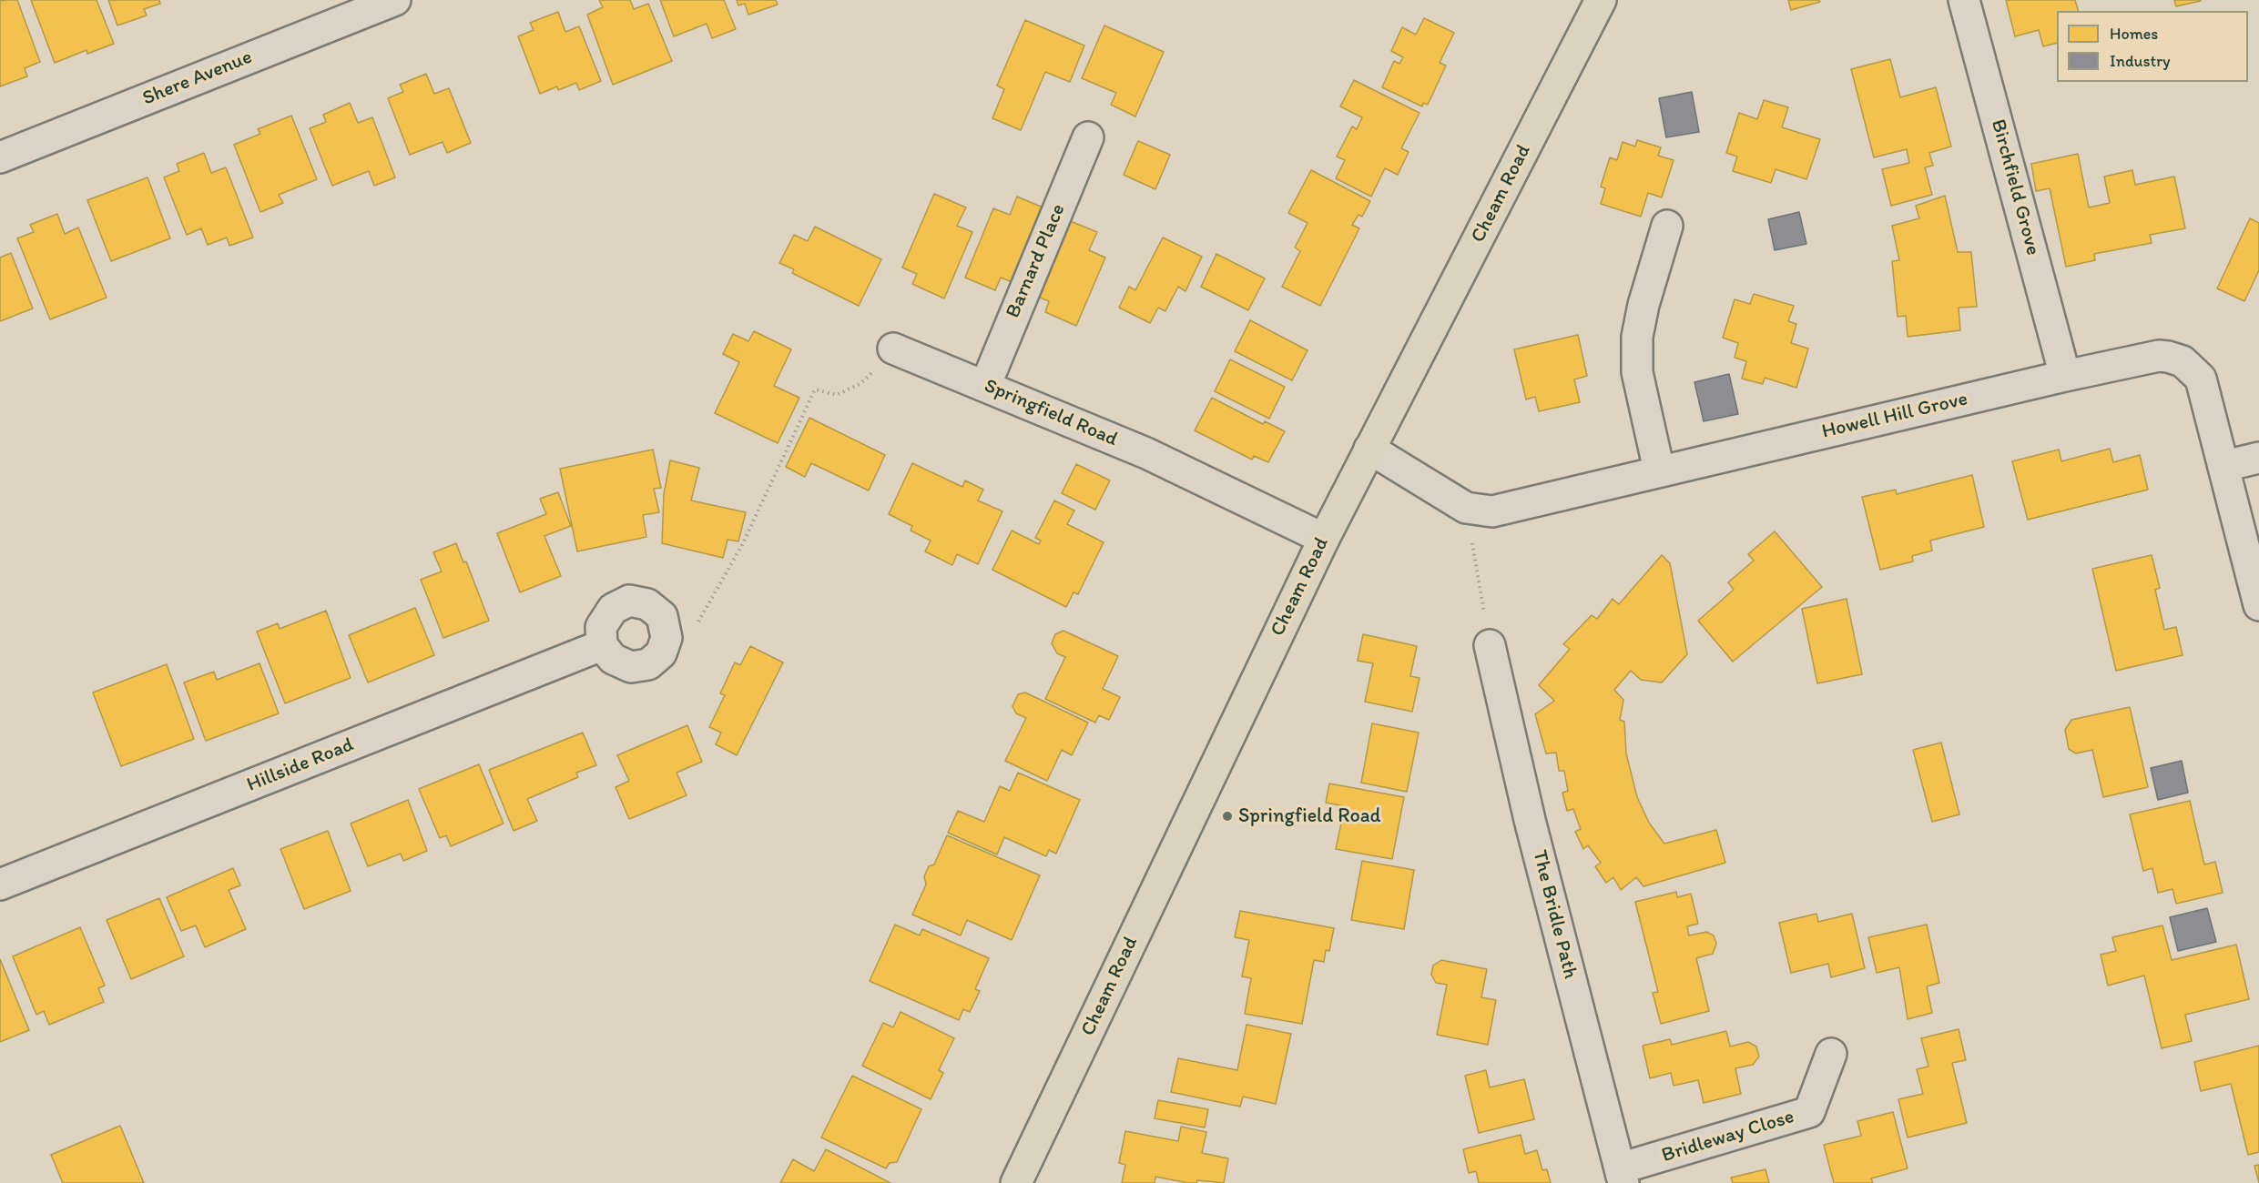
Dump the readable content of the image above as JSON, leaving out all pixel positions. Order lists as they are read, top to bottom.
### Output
{
  "streets": {
    "highway": ["Cheam Road"],
    "street": [
      "Shere Avenue",
      "Birchfield Grove",
      "Barnard Place",
      "Springfield Road",
      "Howell Hill Grove",
      "Hillside Road",
      "The Bridle Path",
      "Bridleway Close"
    ]
  },
  "crossings": [
    ["Birchfield Grove", "Howell Hill Grove"],
    ["Cheam Road", "Springfield Road"],
    ["Cheam Road", "Howell Hill Grove"],
    ["Barnard Place", "Springfield Road"],
    ["The Bridle Path", "Bridleway Close"]
  ],
  "places": ["Springfield Road"],
  "legend": ["Homes", "Industry"]
}
